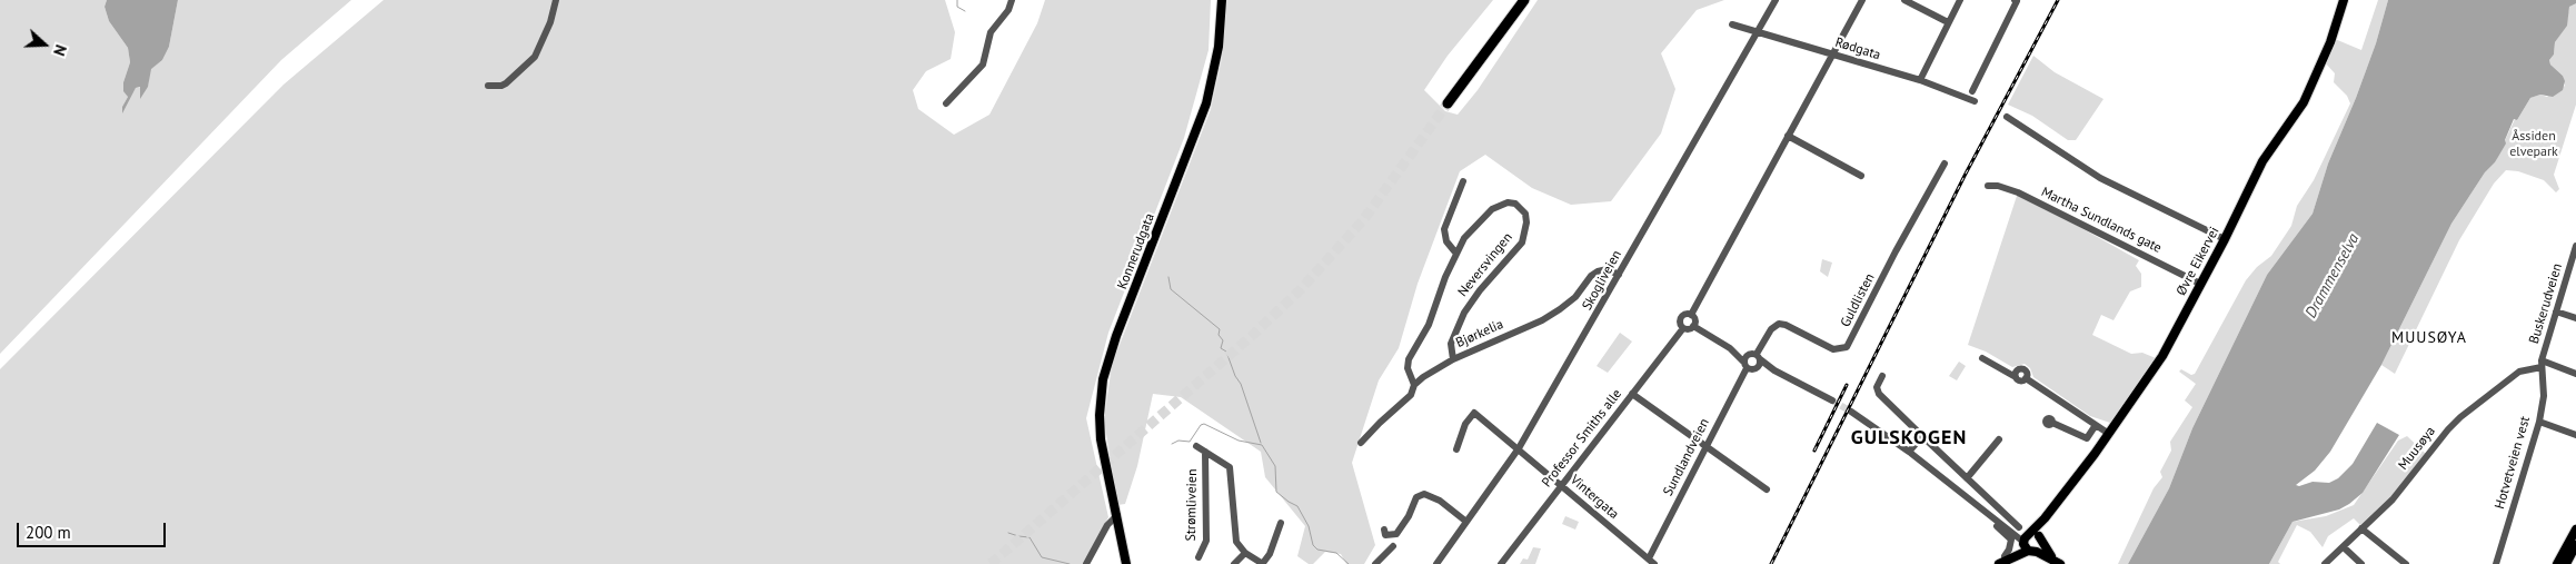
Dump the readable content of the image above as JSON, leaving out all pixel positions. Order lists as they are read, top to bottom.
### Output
{
  "streets": {
    "main road": ["Konnerudgata", "Øvre Eikervei"],
    "street": [
      "Rødgata",
      "Martha Sundlands gate",
      "Neversvingen",
      "Skogliveien",
      "Guldlisten",
      "Buskerudveien",
      "Bjørkelia",
      "Professor Smiths alle",
      "Muusøya",
      "Sundlandveien",
      "Hotvetveien vest",
      "Vintergata",
      "Strømliveien"
    ]
  },
  "crossings": [
    ["Rødgata", "Skogliveien"],
    ["Martha Sundlands gate", "Øvre Eikervei"],
    ["Neversvingen", "Bjørkelia"],
    ["Skogliveien", "Bjørkelia"],
    ["Skogliveien", "Vintergata"],
    ["Guldlisten", "Sundlandveien"],
    ["Buskerudveien", "Muusøya"],
    ["Buskerudveien", "Hotvetveien vest"],
    ["Professor Smiths alle", "Vintergata"],
    ["Muusøya", "Hotvetveien vest"],
    ["Sundlandveien", "Vintergata"]
  ],
  "districts": ["MUUSØYA", "GULSKOGEN"],
  "water": ["Drammenselva"],
  "parks": ["Åssiden elvepark"],
  "scale_bar": "200 m",
  "north": "right"
}
